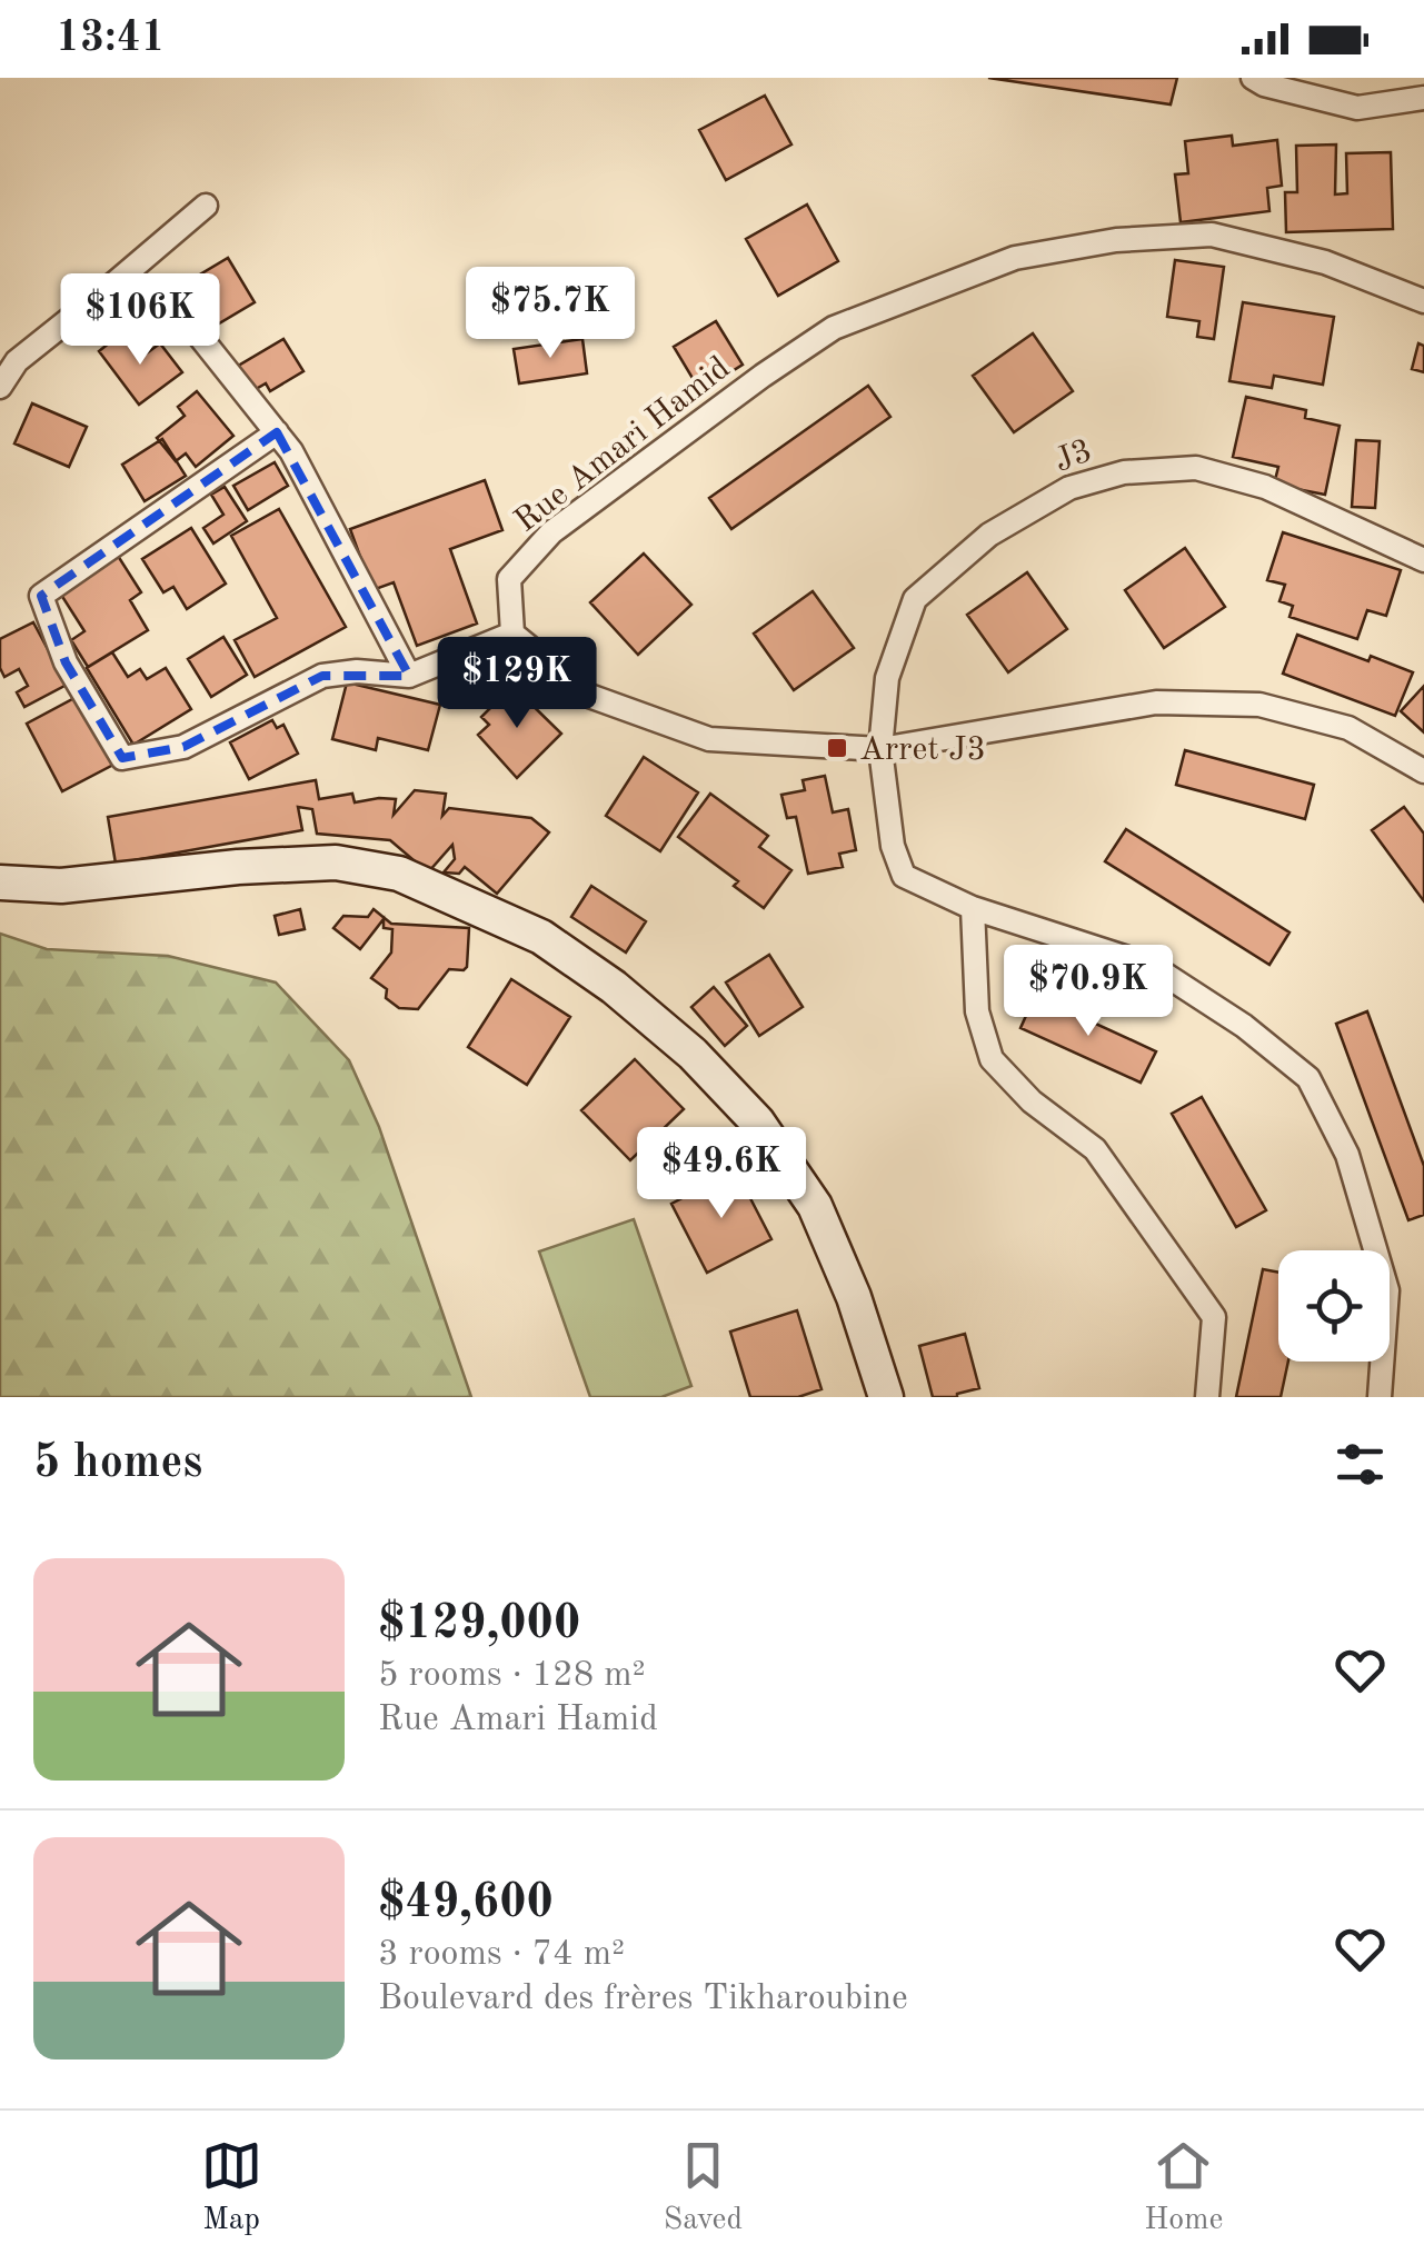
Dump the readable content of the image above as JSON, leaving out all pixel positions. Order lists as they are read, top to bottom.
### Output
{
  "streets": {
    "street": ["Rue Amari Hamid", "J3"]
  },
  "places": {
    "transit": ["Arret J3"]
  },
  "page": {
    "status": "13:41",
    "price": [
      "$75.7K",
      "$106K",
      "$129K",
      "$70.9K",
      "$49.6K"
    ],
    "heading": "5 homes",
    "list": [
      {
        "name": "$129,000",
        "note": "5 rooms · 128 m² · Rue Amari Hamid"
      },
      {
        "name": "$49,600",
        "note": "3 rooms · 74 m² · Boulevard des frères Tikharoubine"
      }
    ],
    "tabs": ["Map", "Saved", "Home"]
  }
}
